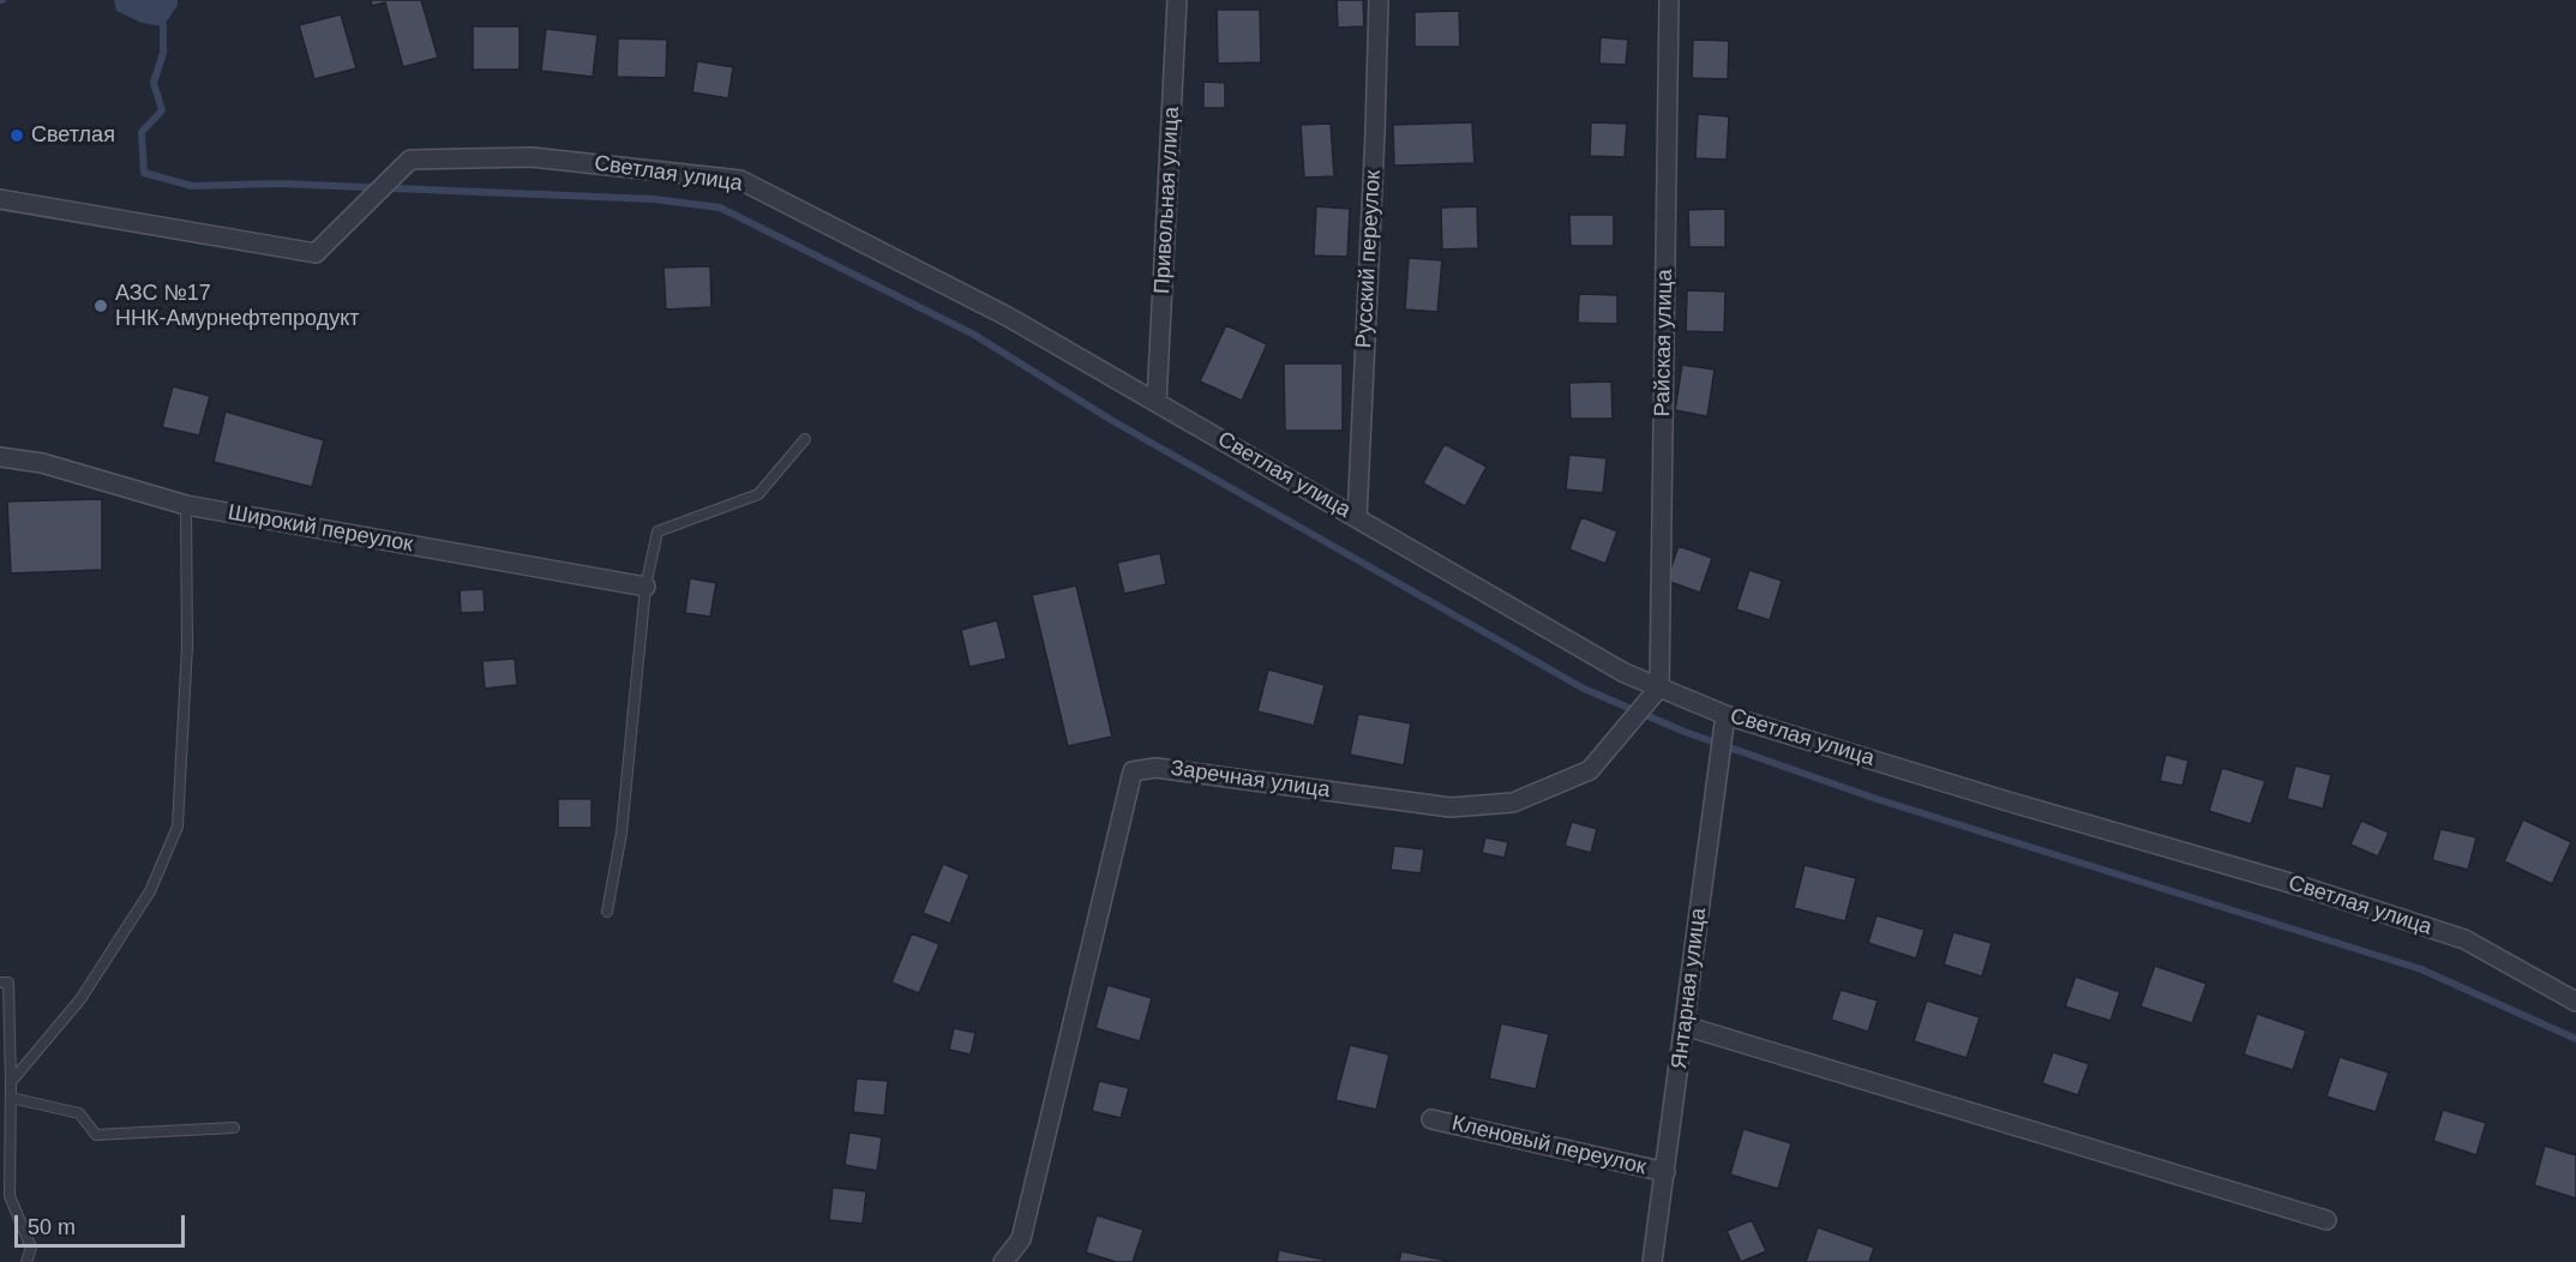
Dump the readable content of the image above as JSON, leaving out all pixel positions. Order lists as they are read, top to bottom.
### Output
{
  "streets": {
    "street": [
      "Светлая улица",
      "Привольная улица",
      "Русский переулок",
      "Райская улица",
      "Широкий переулок",
      "Заречная улица",
      "Янтарная улица",
      "Кленовый переулок"
    ]
  },
  "crossings": [
    ["Светлая улица", "Привольная улица"],
    ["Светлая улица", "Русский переулок"],
    ["Светлая улица", "Райская улица"],
    ["Светлая улица", "Заречная улица"],
    ["Светлая улица", "Янтарная улица"],
    ["Райская улица", "Заречная улица"],
    ["Янтарная улица", "Кленовый переулок"]
  ],
  "places": ["Светлая", "АЗС №17 ННК-Амурнефтепродукт"],
  "scale_bar": "50 m"
}
